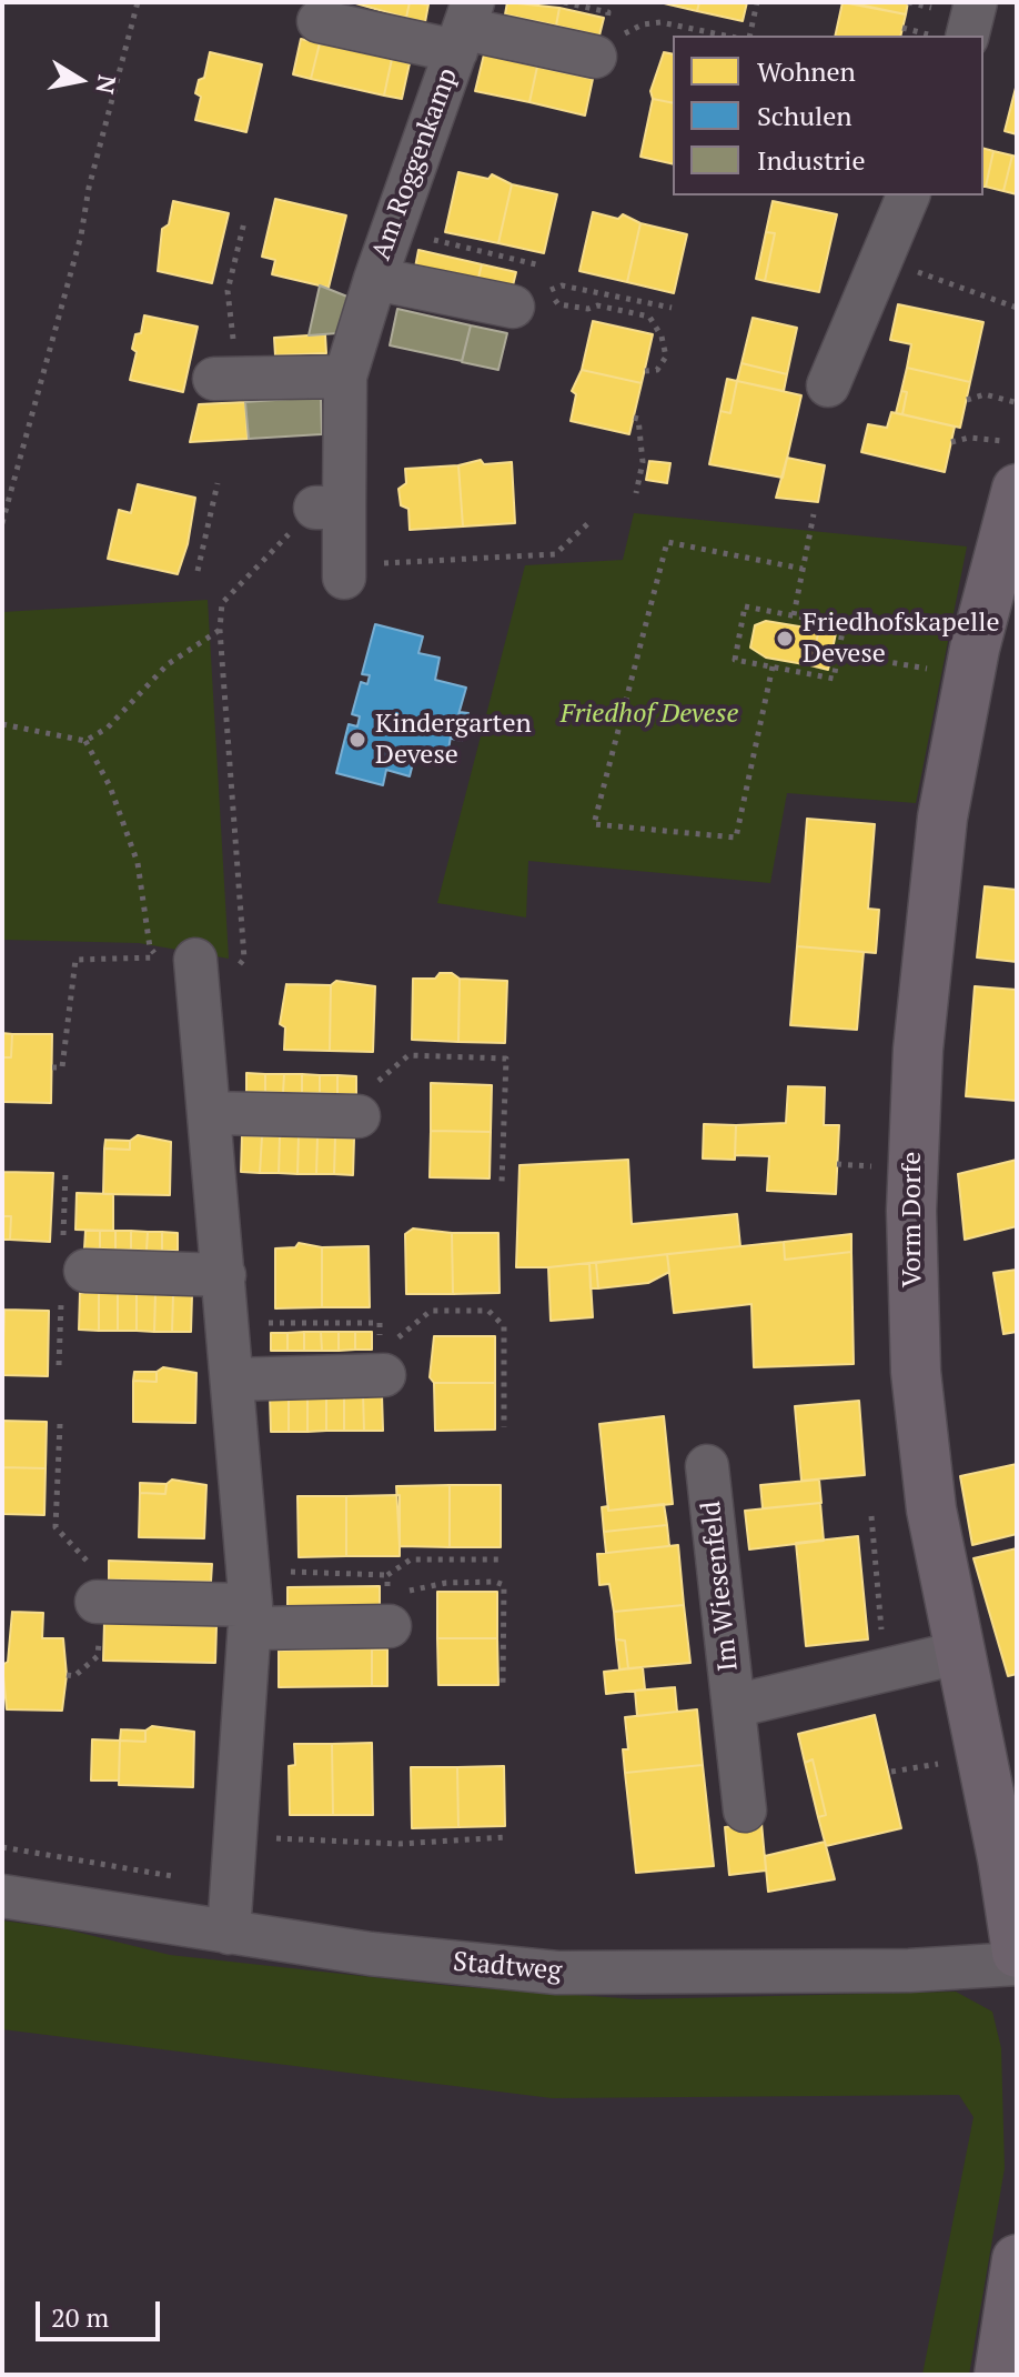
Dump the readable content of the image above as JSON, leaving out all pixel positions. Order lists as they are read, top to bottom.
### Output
{
  "streets": {
    "main road": ["Vorm Dorfe"],
    "street": ["Am Roggenkamp", "Im Wiesenfeld", "Stadtweg"]
  },
  "crossings": [
    ["Vorm Dorfe", "Im Wiesenfeld"]
  ],
  "parks": ["Friedhof Devese"],
  "places": ["Friedhofskapelle Devese", "Kindergarten Devese"],
  "legend": ["Wohnen", "Schulen", "Industrie"],
  "scale_bar": "20 m",
  "north": "right"
}
